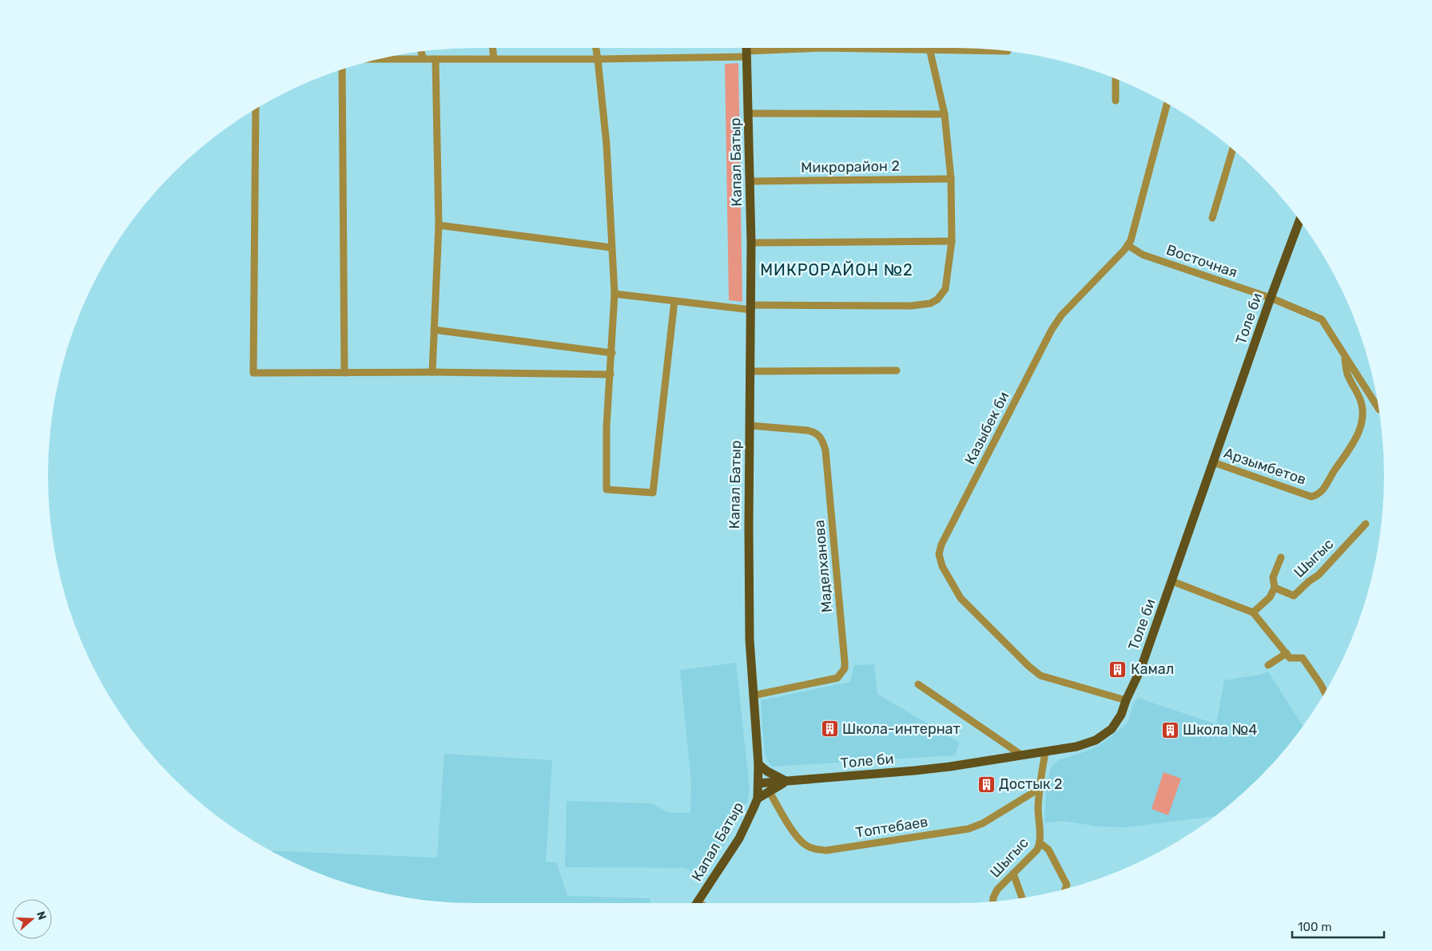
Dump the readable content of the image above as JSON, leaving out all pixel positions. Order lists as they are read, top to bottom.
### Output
{
  "streets": {
    "main road": ["Капал Батыр", "Толе би"],
    "street": [
      "Микрорайон 2",
      "Восточная",
      "Казыбек би",
      "Арзымбетов",
      "Шыгыс",
      "Маделханова",
      "Топтебаев"
    ]
  },
  "crossings": [
    ["Капал Батыр", "Микрорайон 2"],
    ["Капал Батыр", "Толе би"],
    ["Капал Батыр", "Маделханова"],
    ["Восточная", "Толе би"],
    ["Восточная", "Казыбек би"],
    ["Восточная", "Арзымбетов"],
    ["Толе би", "Казыбек би"],
    ["Толе би", "Арзымбетов"],
    ["Толе би", "Шыгыс"],
    ["Шыгыс", "Топтебаев"]
  ],
  "districts": ["МИКРОРАЙОН №2"],
  "places": {
    "building": [
      "Камал",
      "Школа-интернат",
      "Школа №4",
      "Достык 2"
    ]
  },
  "scale_bar": "100 m",
  "north": "right"
}
